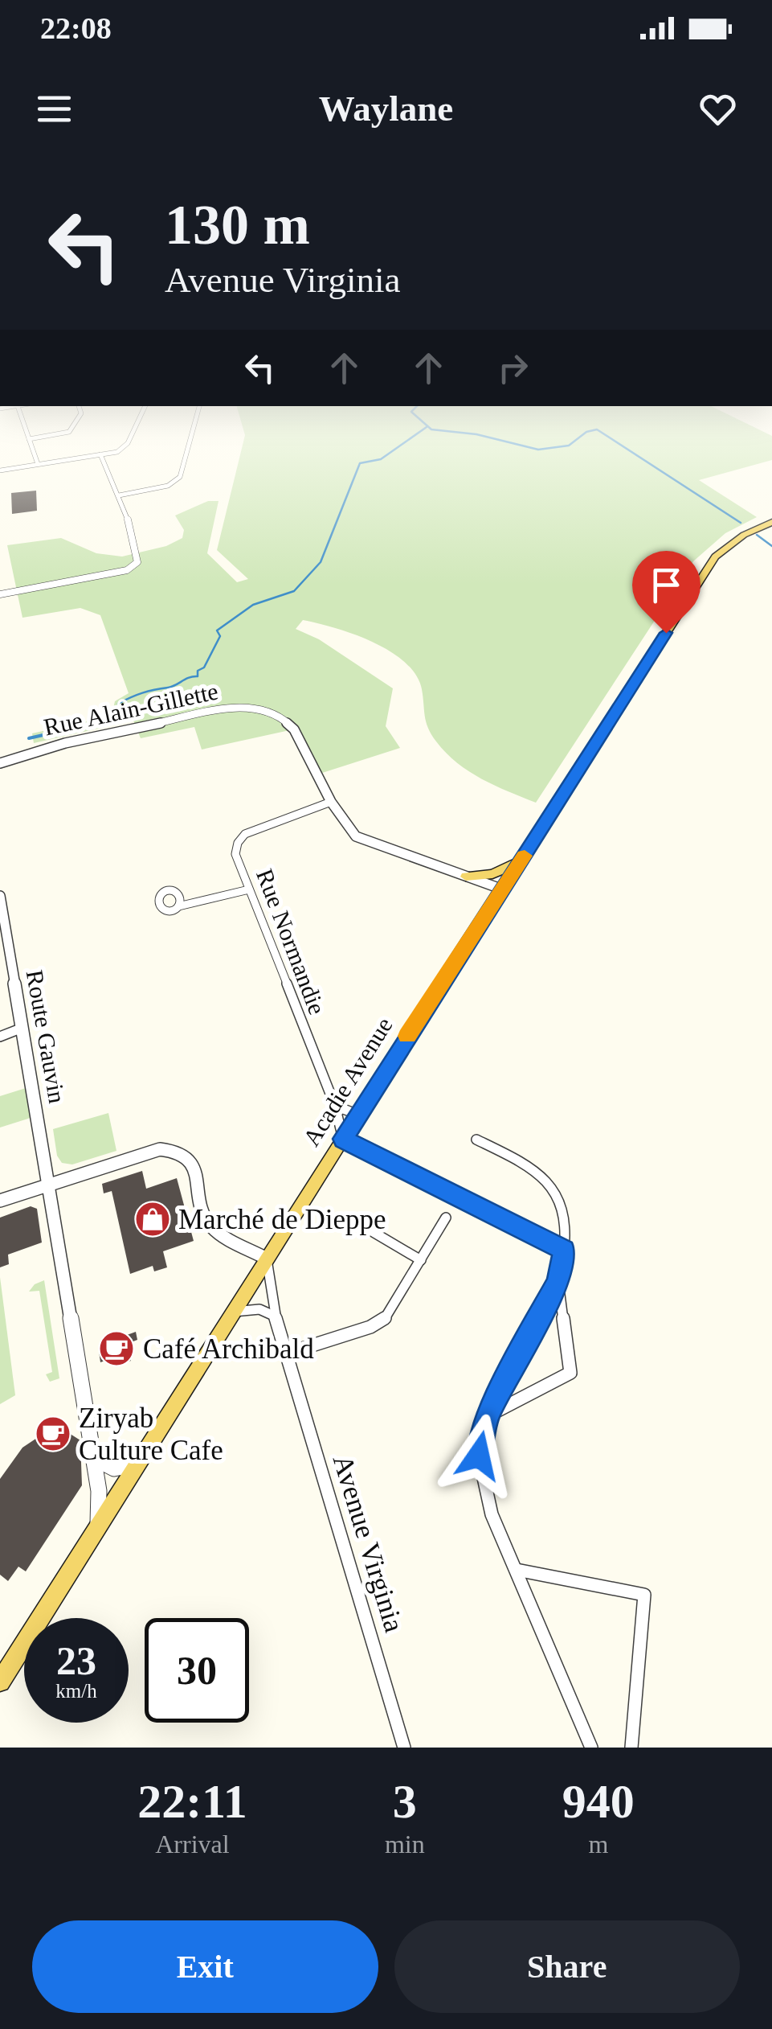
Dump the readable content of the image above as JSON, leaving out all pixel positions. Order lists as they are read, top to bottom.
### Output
{
  "streets": {
    "main road": ["Acadie Avenue"],
    "street": [
      "Rue Alain-Gillette",
      "Rue Normandie",
      "Route Gauvin",
      "Avenue Virginia"
    ]
  },
  "crossings": [
    ["Rue Alain-Gillette", "Rue Normandie"],
    ["Rue Alain-Gillette", "Acadie Avenue"],
    ["Rue Normandie", "Acadie Avenue"],
    ["Route Gauvin", "Acadie Avenue"],
    ["Acadie Avenue", "Avenue Virginia"]
  ],
  "places": {
    "shop": ["Marché de Dieppe"],
    "cafe": ["Café Archibald", "Ziryab Culture Cafe"]
  },
  "page": {
    "status": "22:08",
    "header": "Waylane",
    "turn": ["130 m", "Avenue Virginia"],
    "speed": "23 km/h",
    "limit": "30",
    "eta": [
      "22:11",
      "Arrival",
      "3",
      "min",
      "940",
      "m"
    ],
    "buttons": ["Exit", "Share"]
  }
}
